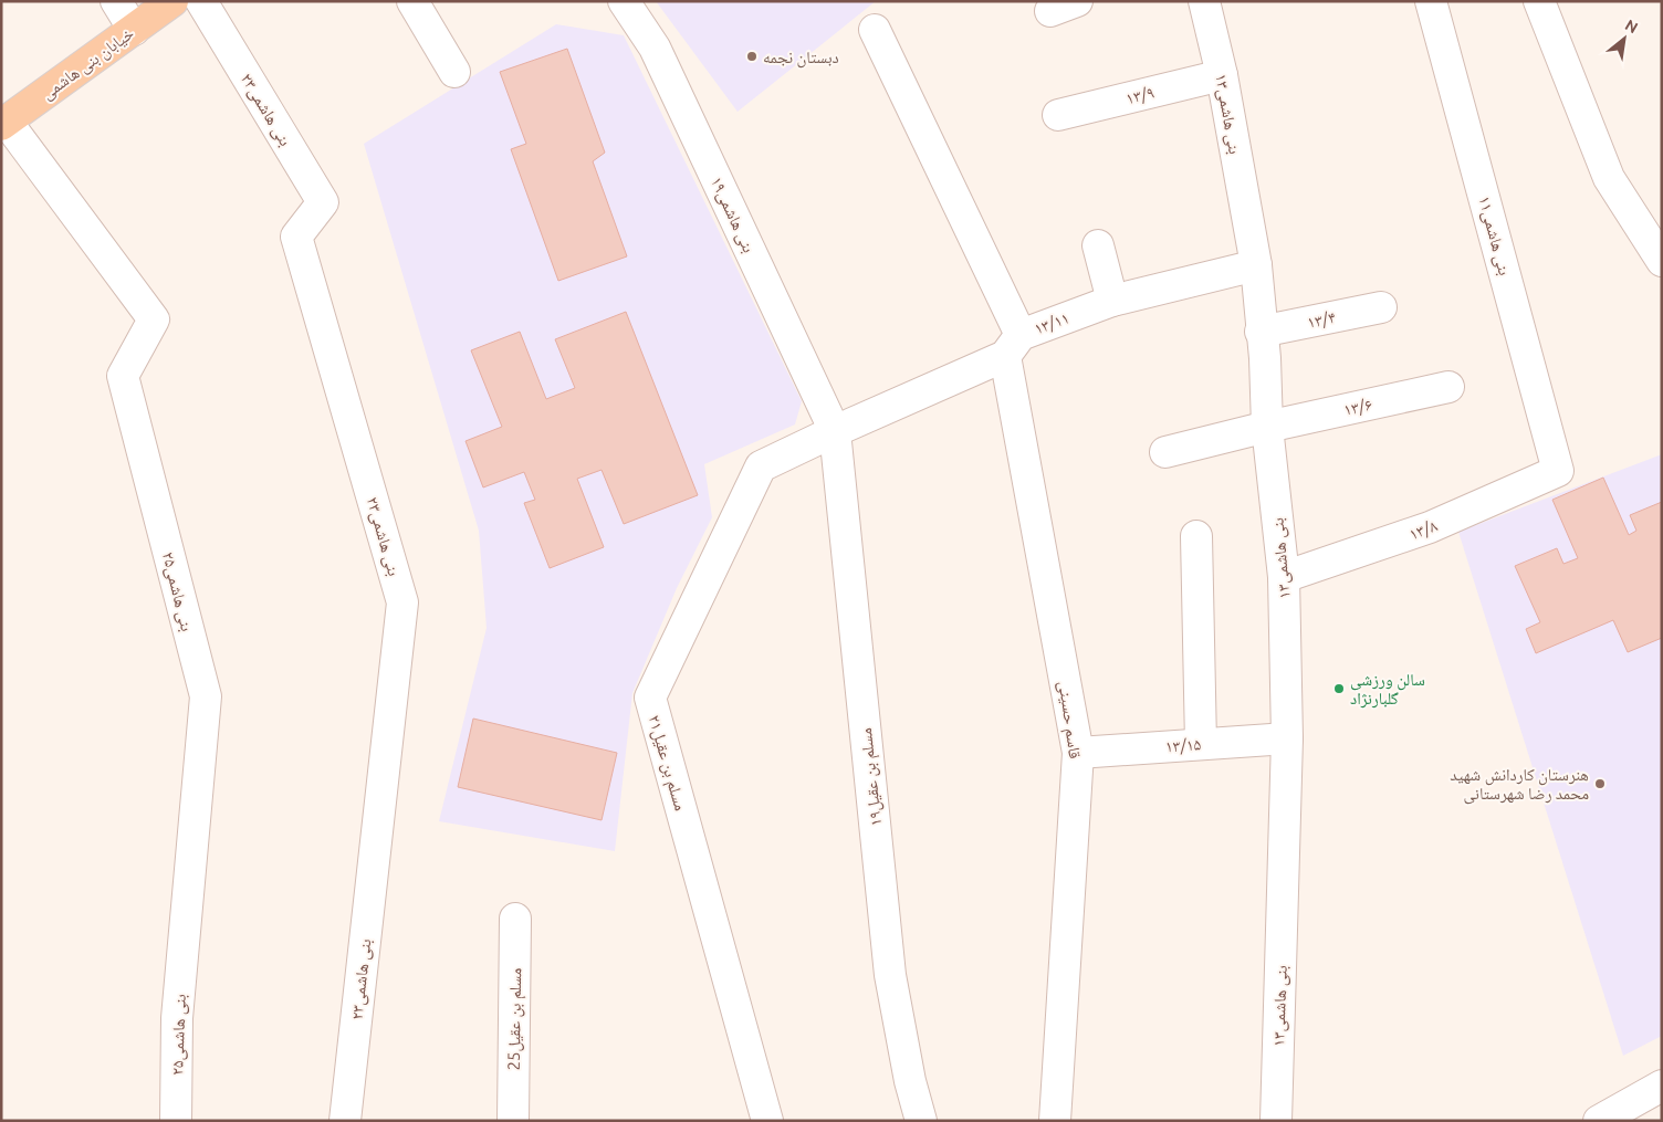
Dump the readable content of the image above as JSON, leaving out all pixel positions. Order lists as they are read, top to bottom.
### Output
{
  "streets": {
    "main road": ["خیابان بنی هاشمی"],
    "street": [
      "۱۳/۹",
      "بنی هاشمی۲۳",
      "بنی هاشمی۱۳",
      "بنی هاشمی۱۹",
      "بنی هاشمی۱۱",
      "۱۳/۴",
      "۱۳/۱۱",
      "۱۳/۶",
      "۱۳/۸",
      "بنی هاشمی۲۵",
      "قاسم حسینی",
      "۱۳/۱۵",
      "مسلم بن عقیل۲۱",
      "مسلم بن عقیل۱۹",
      "مسلم بن عقیل25"
    ]
  },
  "crossings": [
    ["خیابان بنی هاشمی", "بنی هاشمی۲۵"],
    ["۱۳/۹", "بنی هاشمی۱۳"],
    ["بنی هاشمی۱۳", "۱۳/۴"],
    ["بنی هاشمی۱۳", "۱۳/۱۱"],
    ["بنی هاشمی۱۳", "۱۳/۶"],
    ["بنی هاشمی۱۳", "۱۳/۸"],
    ["بنی هاشمی۱۳", "۱۳/۱۵"],
    ["بنی هاشمی۱۹", "۱۳/۱۱"],
    ["بنی هاشمی۱۹", "مسلم بن عقیل۲۱"],
    ["بنی هاشمی۱۹", "مسلم بن عقیل۱۹"],
    ["بنی هاشمی۱۱", "۱۳/۸"],
    ["۱۳/۱۱", "قاسم حسینی"],
    ["۱۳/۱۱", "مسلم بن عقیل۲۱"],
    ["۱۳/۱۱", "مسلم بن عقیل۱۹"],
    ["قاسم حسینی", "۱۳/۱۵"],
    ["مسلم بن عقیل۲۱", "مسلم بن عقیل۱۹"]
  ],
  "places": ["دبستان نجمه", "سالن ورزشی گلبارنژاد", "هنرستان کاردانش شهید محمد رضا شهرستانی"],
  "north": "top right"
}
